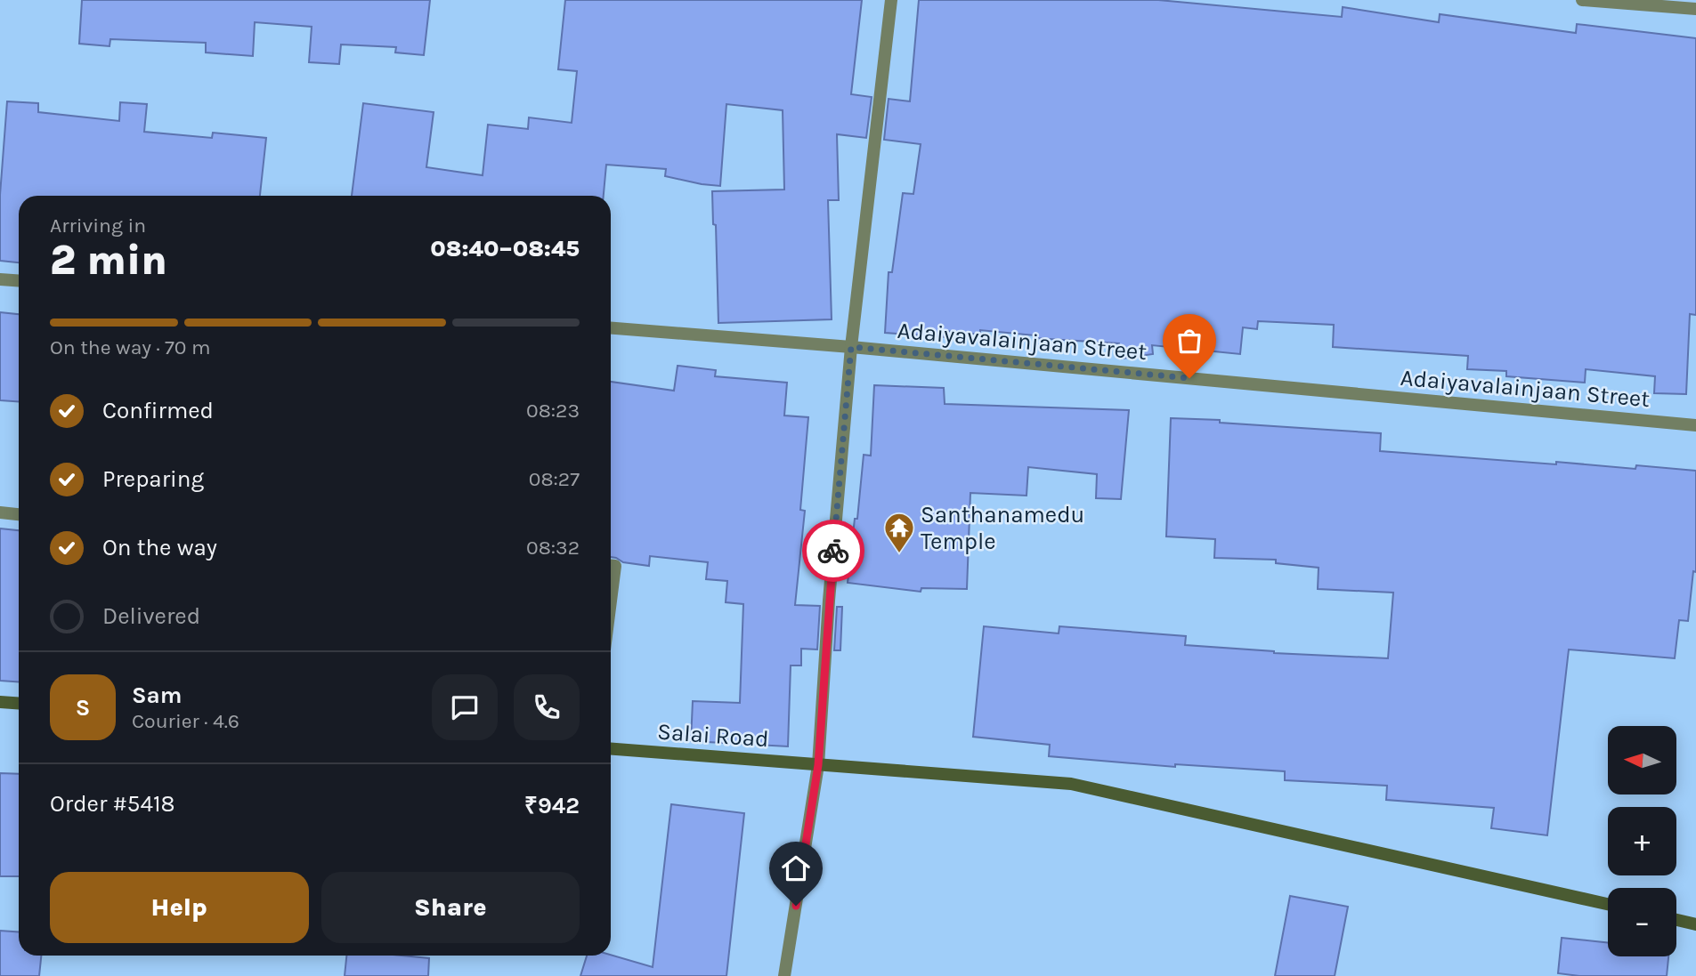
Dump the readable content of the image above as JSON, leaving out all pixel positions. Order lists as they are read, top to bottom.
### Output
{
  "streets": {
    "main road": ["Salai Road"],
    "street": ["Adaiyavalainjaan Street"]
  },
  "places": {
    "temple": ["Santhanamedu Temple"]
  },
  "north": "left",
  "page": {
    "heading": ["2 min", "Arriving in", "08:40–08:45"],
    "panel": [
      "Sam",
      "Courier · 4.6",
      "Order #5418",
      "₹942"
    ],
    "bar": "On the way · 70 m",
    "list": [
      ["Confirmed", "08:23"],
      ["Preparing", "08:27"],
      ["On the way", "08:32"],
      "Delivered"
    ],
    "round": "S",
    "map_buttons": ["+", "−"],
    "buttons": ["Help", "Share"]
  }
}
